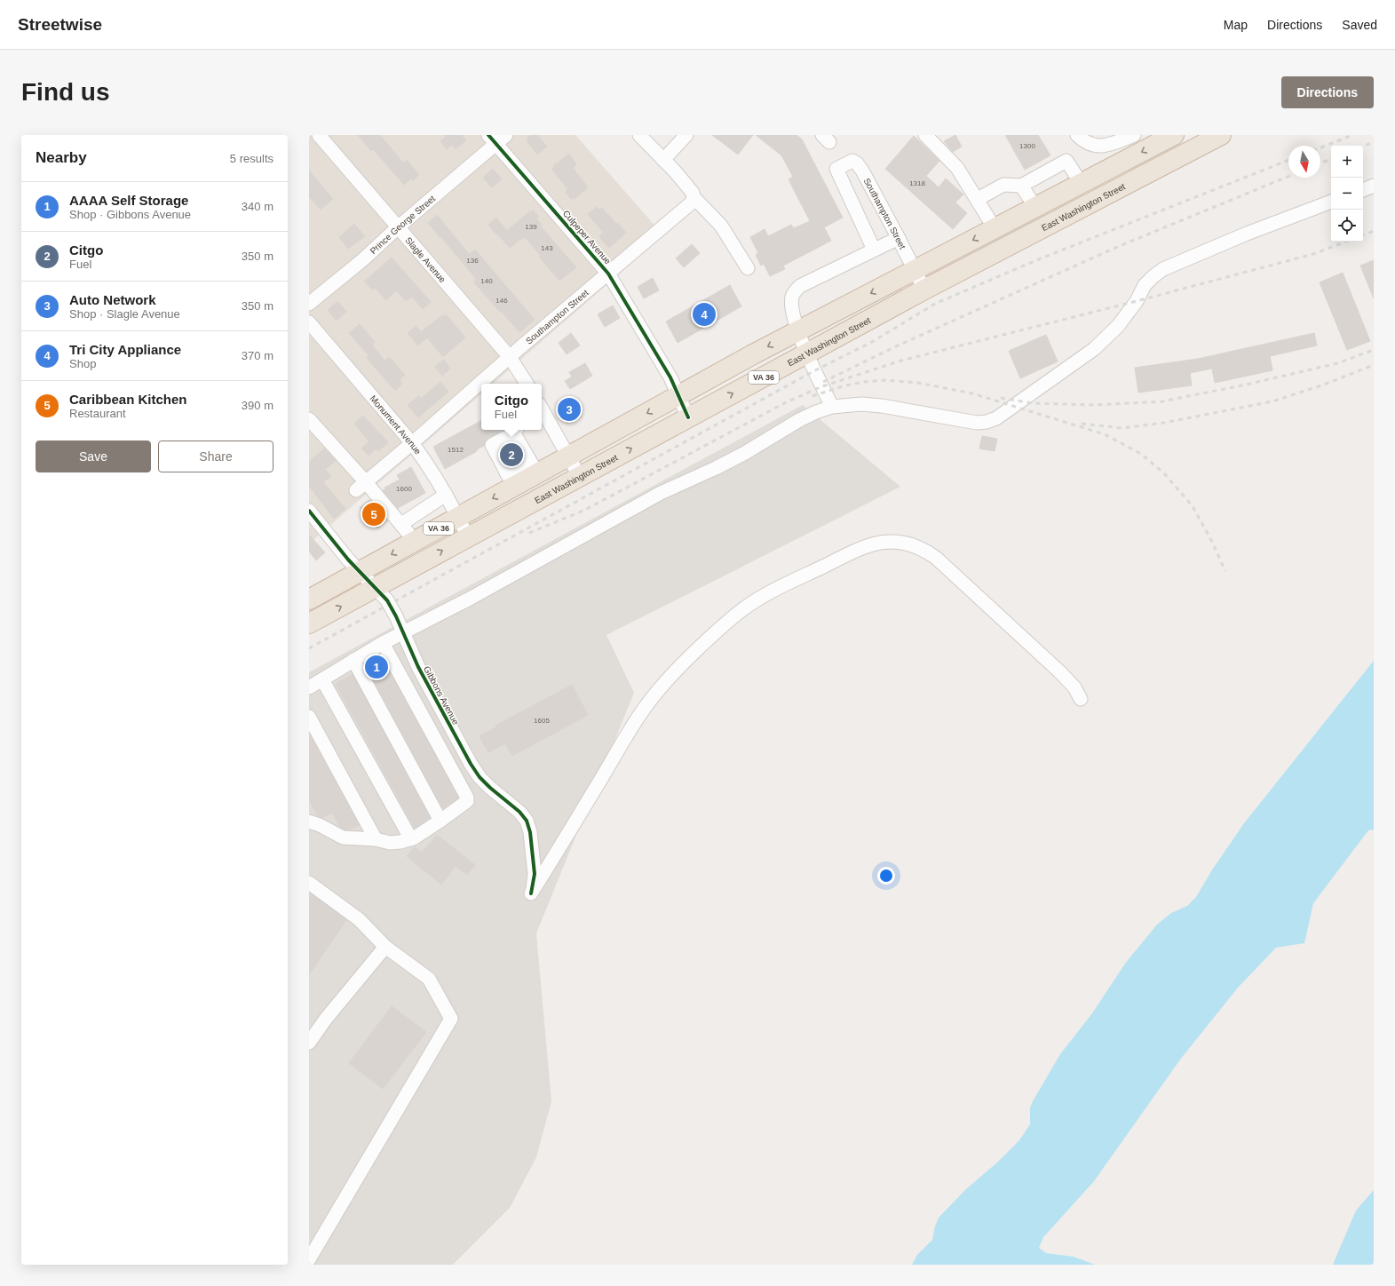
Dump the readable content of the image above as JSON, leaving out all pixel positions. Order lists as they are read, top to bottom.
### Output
{
  "streets": {
    "highway": ["East Washington Street", "VA 36"],
    "street": [
      "Southampton Street",
      "Prince George Street",
      "Culpeper Avenue",
      "Slagle Avenue",
      "Monument Avenue",
      "Gibbons Avenue"
    ]
  },
  "crossings": [
    ["East Washington Street", "Southampton Street"],
    ["East Washington Street", "Culpeper Avenue"],
    ["East Washington Street", "Monument Avenue"],
    ["East Washington Street", "Gibbons Avenue"],
    ["Southampton Street", "Culpeper Avenue"],
    ["Southampton Street", "Slagle Avenue"],
    ["Southampton Street", "VA 36"],
    ["Southampton Street", "Monument Avenue"],
    ["Prince George Street", "Culpeper Avenue"],
    ["Prince George Street", "Slagle Avenue"],
    ["Culpeper Avenue", "VA 36"],
    ["VA 36", "Monument Avenue"],
    ["VA 36", "Gibbons Avenue"]
  ],
  "house_numbers": [
    "1300",
    "1318",
    "139",
    "143",
    "136",
    "140",
    "146",
    "1512",
    "1600",
    "1605"
  ],
  "north": "bottom",
  "page": {
    "header": "Streetwise",
    "nav": ["Map", "Directions", "Saved"],
    "buttons": [
      "Directions",
      ["Save", "Share"]
    ],
    "title": "Find us",
    "heading": ["Nearby", "5 results"],
    "map_buttons": ["+", "−"],
    "list": [
      {
        "mark": "1",
        "name": "AAAA Self Storage",
        "note": "Shop · Gibbons Avenue",
        "value": "340 m"
      },
      {
        "mark": "2",
        "name": "Citgo",
        "note": "Fuel",
        "value": "350 m"
      },
      {
        "mark": "3",
        "name": "Auto Network",
        "note": "Shop · Slagle Avenue",
        "value": "350 m"
      },
      {
        "mark": "4",
        "name": "Tri City Appliance",
        "note": "Shop",
        "value": "370 m"
      },
      {
        "mark": "5",
        "name": "Caribbean Kitchen",
        "note": "Restaurant",
        "value": "390 m"
      }
    ],
    "pins": [
      "4",
      "3",
      "2",
      "5",
      "1"
    ],
    "popup": ["Citgo", "Fuel"]
  }
}
